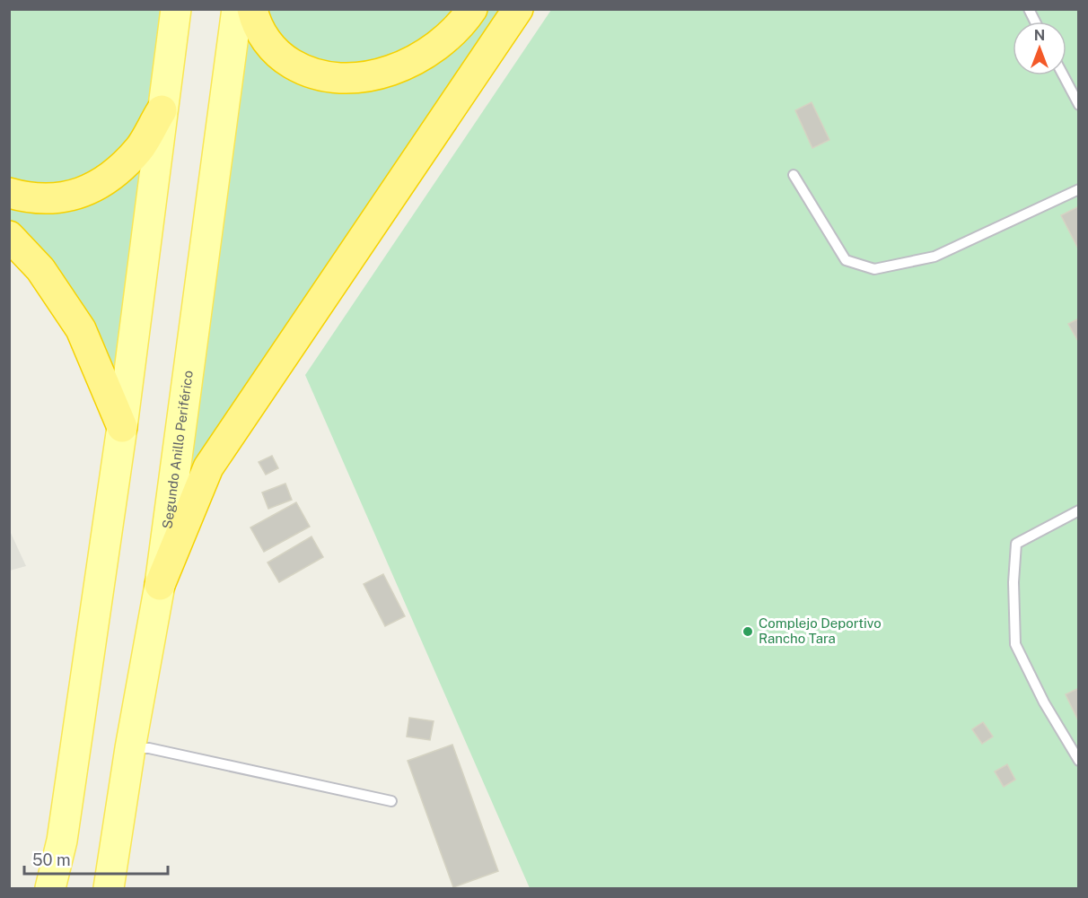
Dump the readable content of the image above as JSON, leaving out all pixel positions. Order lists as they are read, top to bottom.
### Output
{
  "streets": {
    "main road": ["Segundo Anillo Periférico"]
  },
  "places": ["Complejo Deportivo Rancho Tara"],
  "scale_bar": "50 m",
  "north": "top"
}
